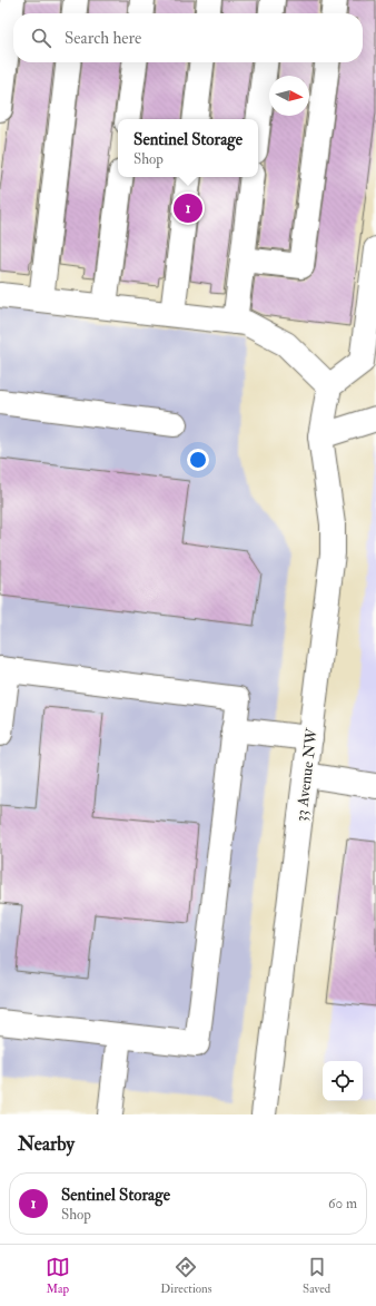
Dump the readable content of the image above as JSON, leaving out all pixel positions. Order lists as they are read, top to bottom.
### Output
{
  "streets": {
    "street": ["33 Avenue NW"]
  },
  "north": "right",
  "page": {
    "search": "Search here",
    "popup": ["Sentinel Storage", "Shop"],
    "pins": "1",
    "heading": "Nearby",
    "list": [
      {
        "mark": "1",
        "name": "Sentinel Storage",
        "note": "Shop",
        "value": "60 m"
      }
    ],
    "nav": ["Map", "Directions", "Saved"]
  }
}
